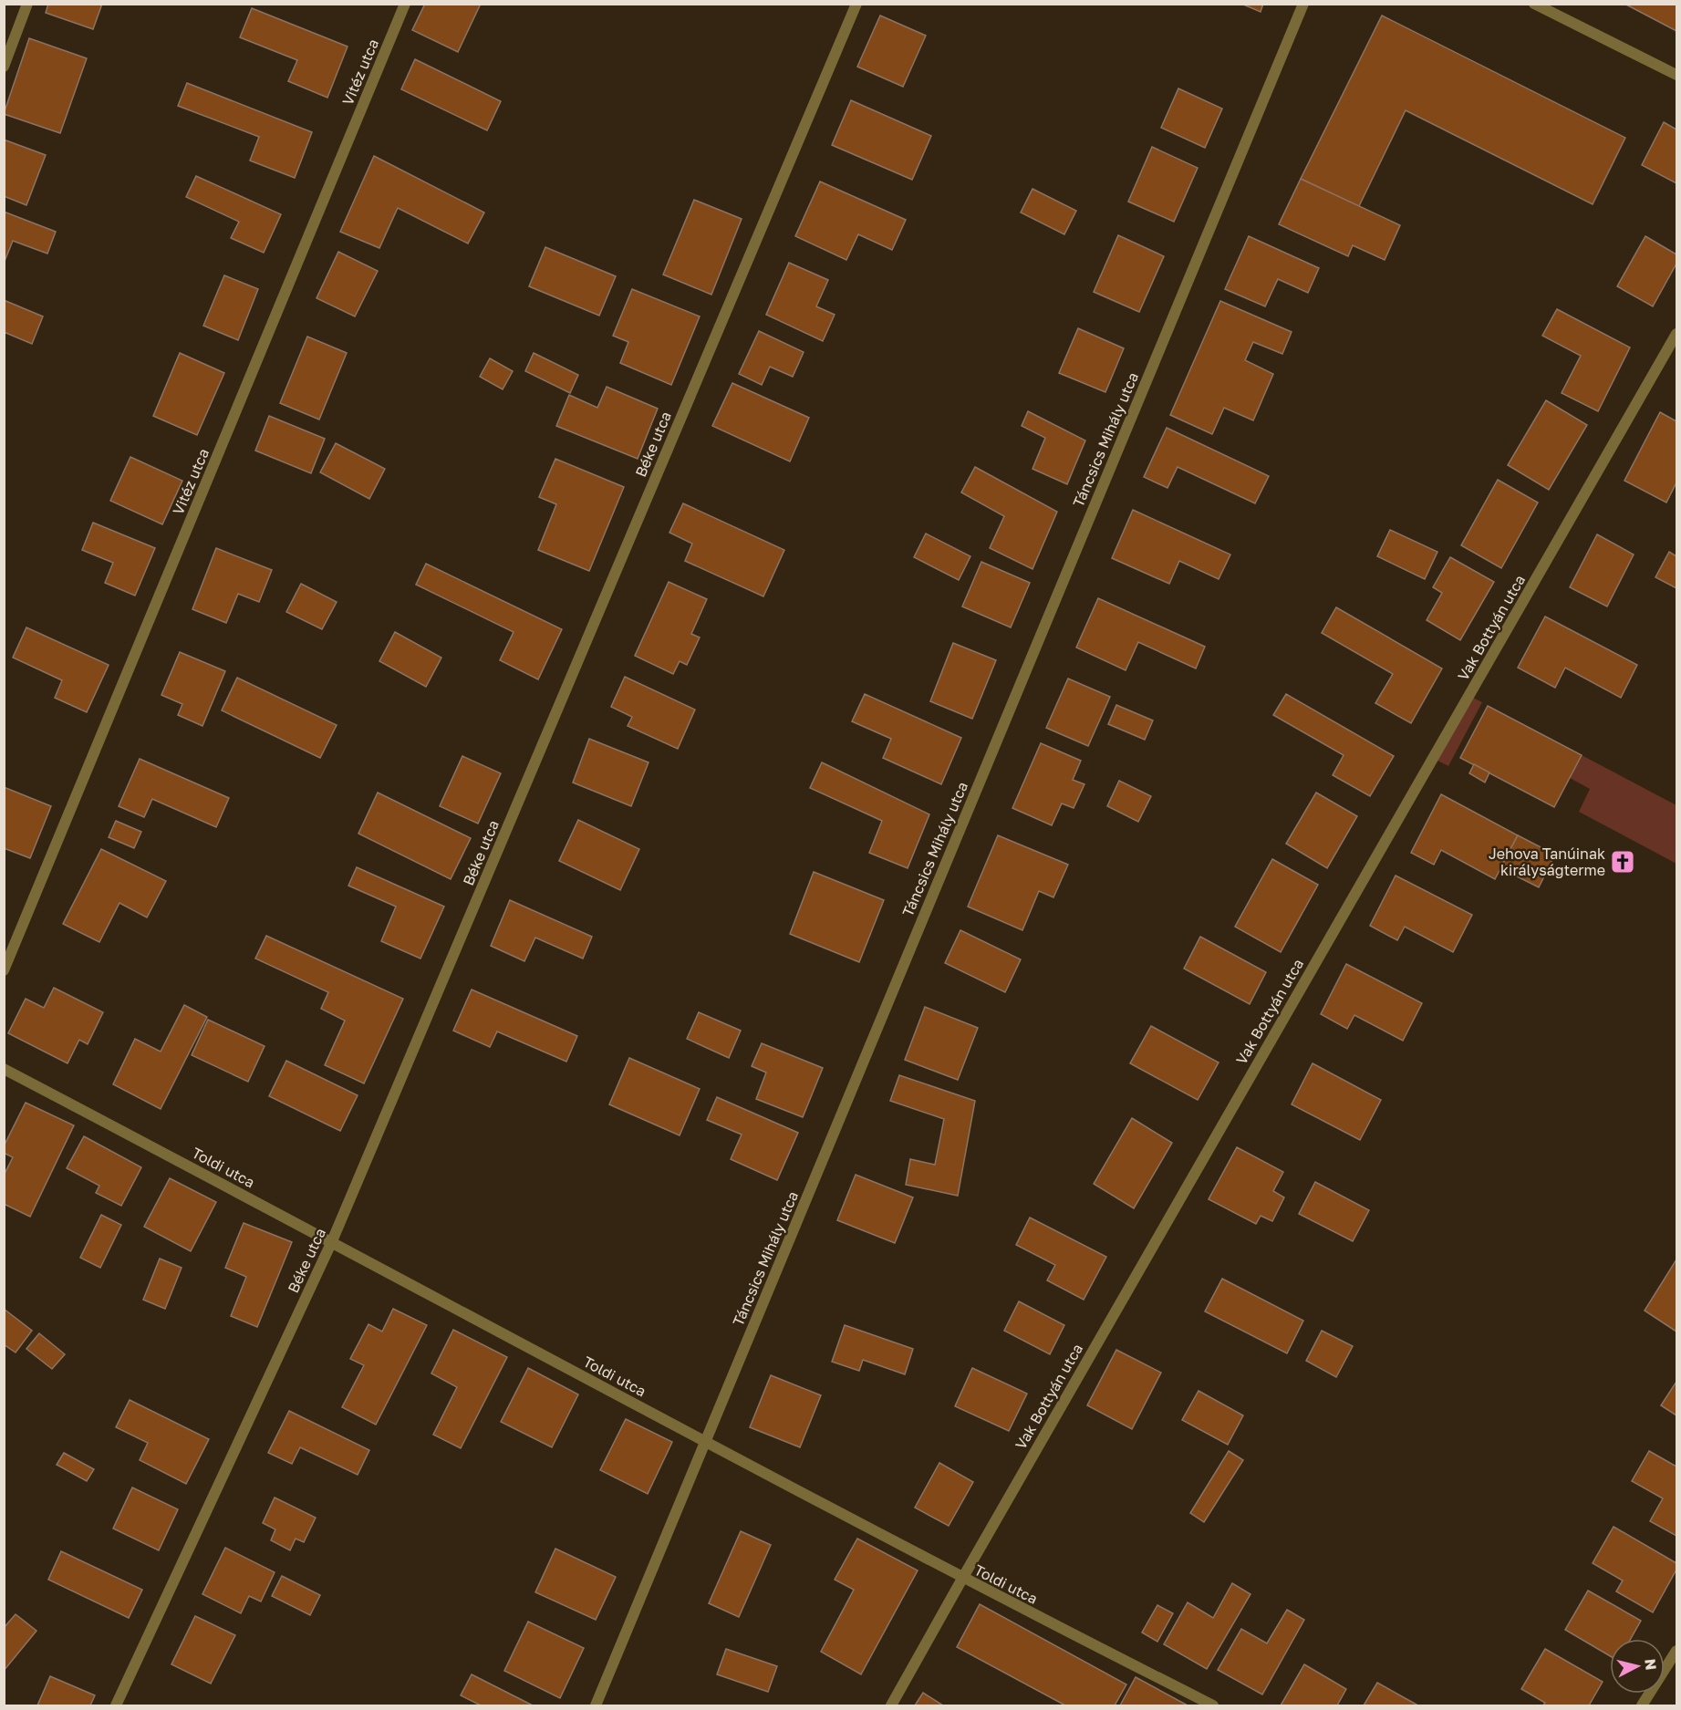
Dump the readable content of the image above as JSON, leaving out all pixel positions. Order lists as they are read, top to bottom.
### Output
{
  "streets": {
    "street": [
      "Vitéz utca",
      "Táncsics Mihály utca",
      "Béke utca",
      "Vak Bottyán utca",
      "Toldi utca"
    ]
  },
  "crossings": [
    ["Táncsics Mihály utca", "Toldi utca"],
    ["Béke utca", "Toldi utca"],
    ["Vak Bottyán utca", "Toldi utca"]
  ],
  "places": {
    "church": ["Jehova Tanúinak királyságterme"]
  },
  "north": "right"
}
